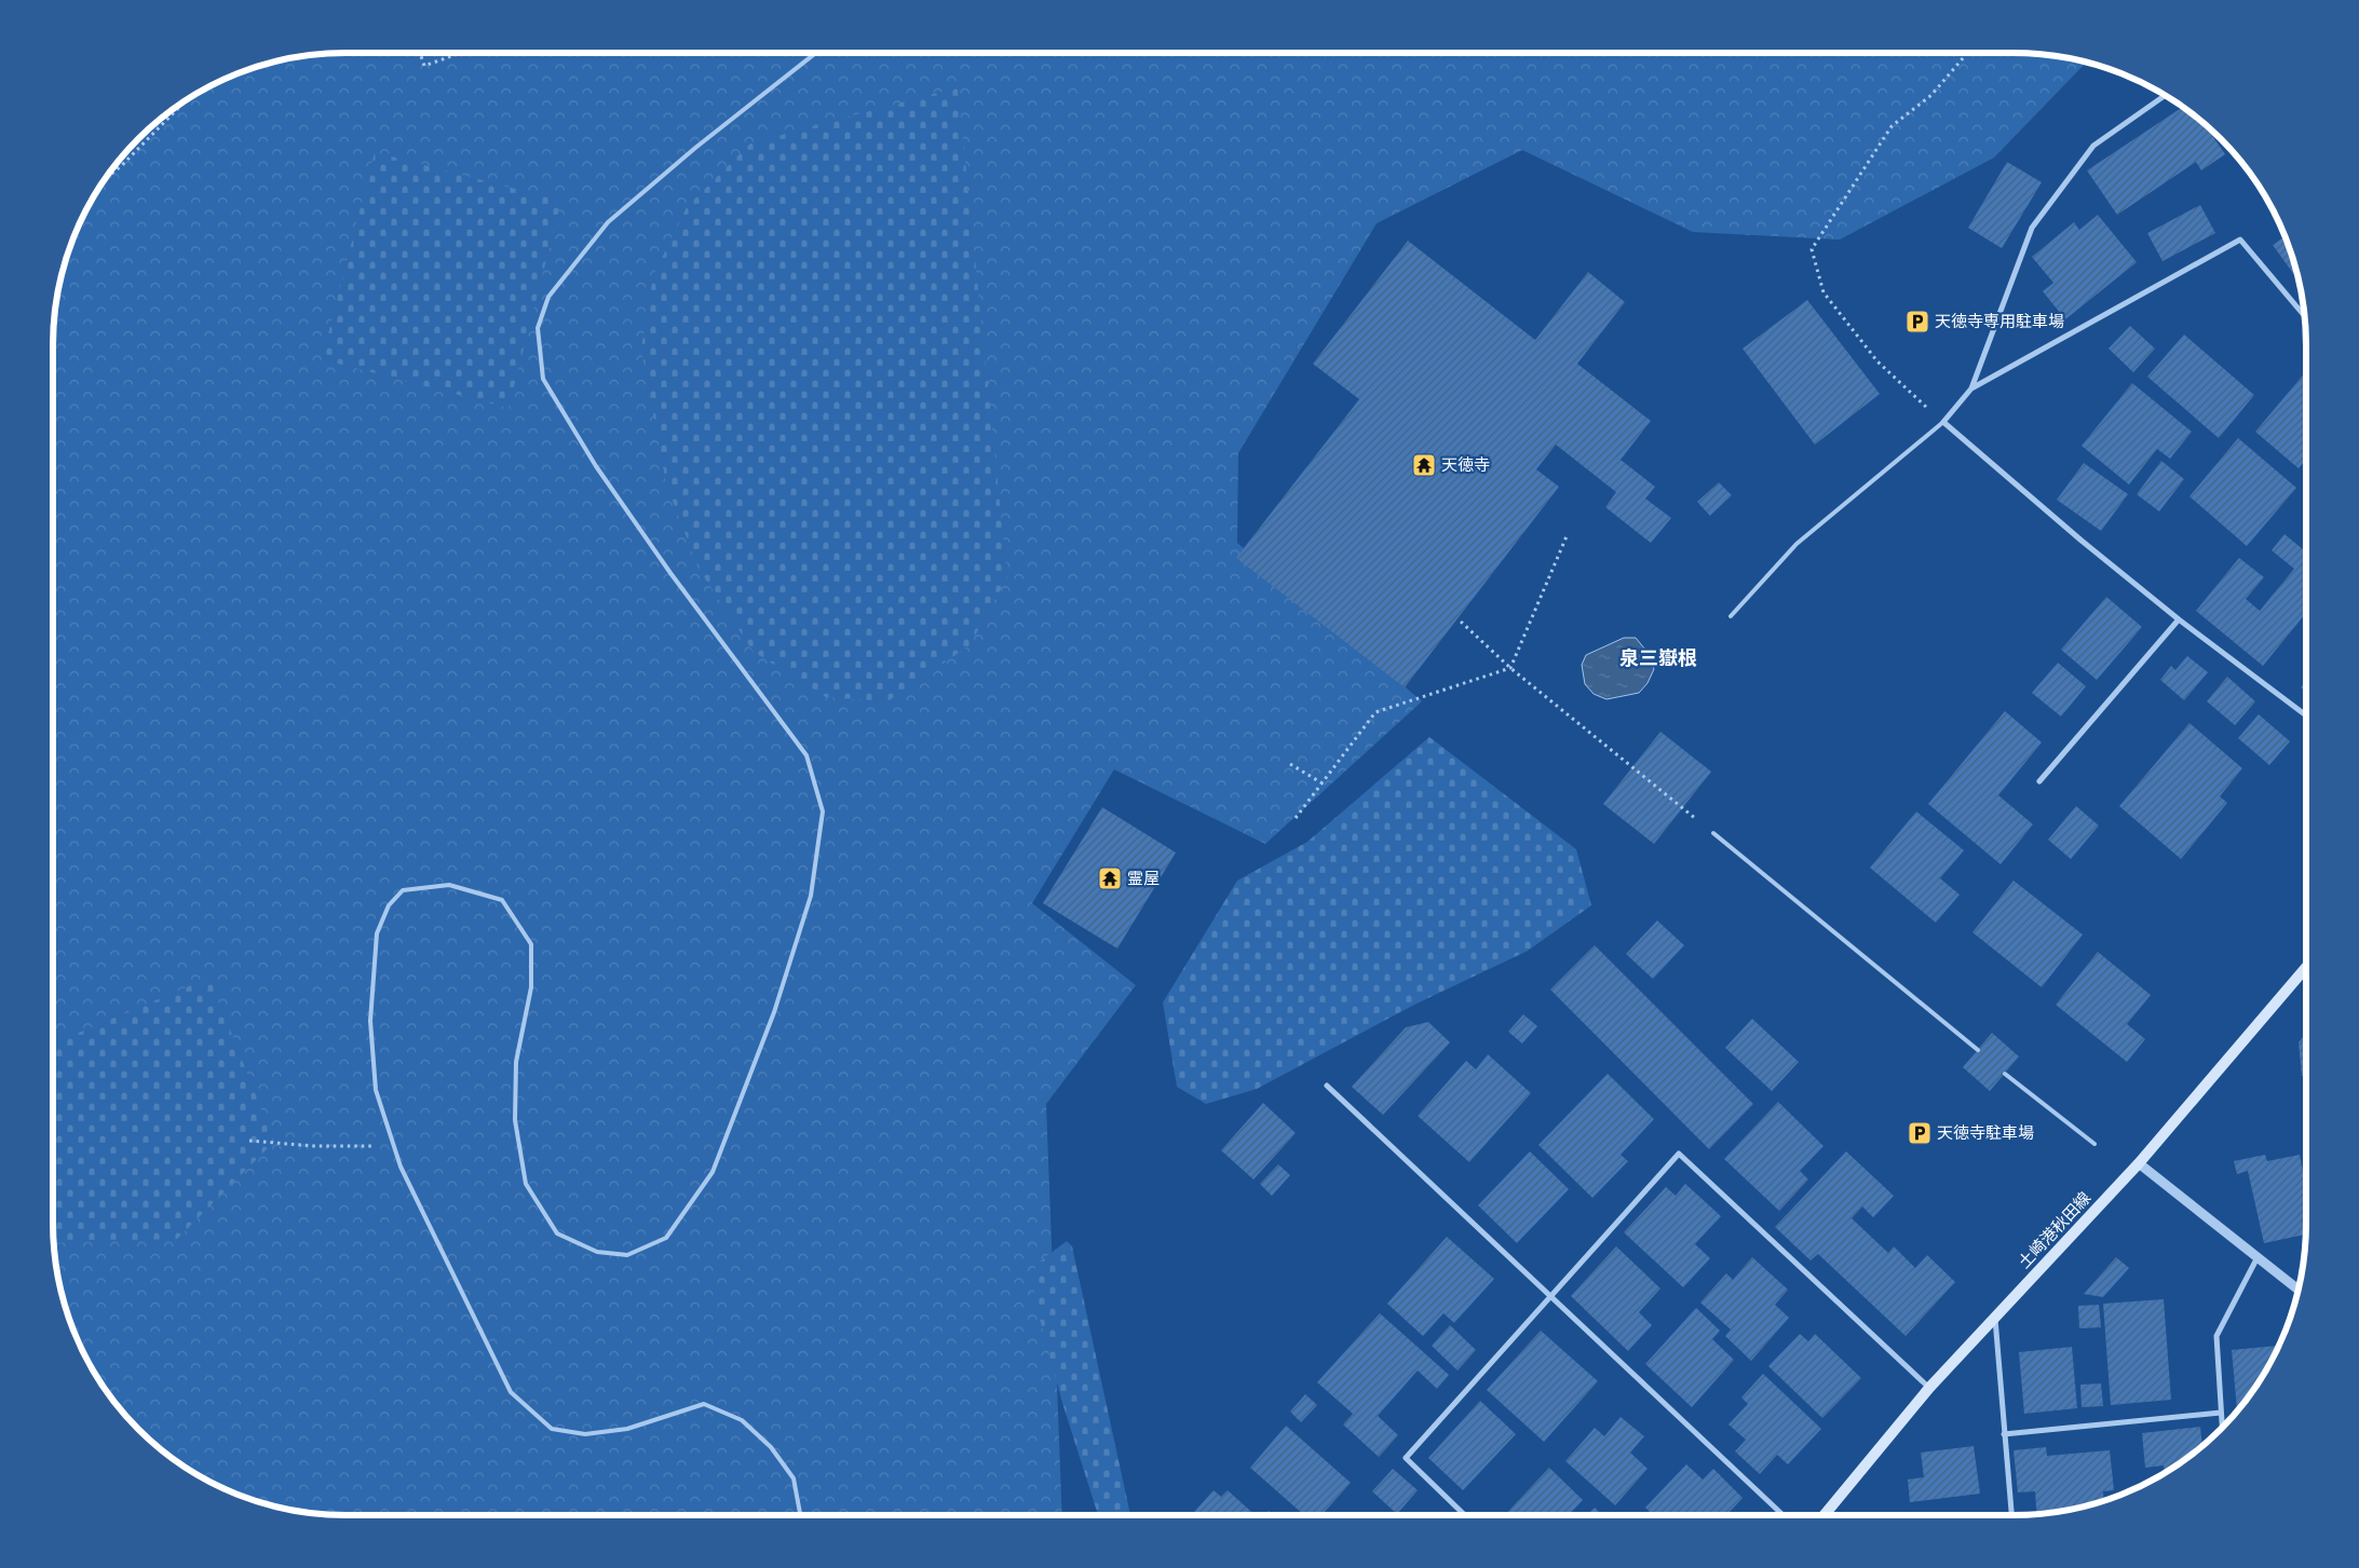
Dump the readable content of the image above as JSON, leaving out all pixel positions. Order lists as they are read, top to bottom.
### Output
{
  "streets": {
    "main road": ["土崎港秋田線"]
  },
  "districts": ["泉三嶽根"],
  "places": {
    "parking": ["天徳寺専用駐車場", "天徳寺駐車場"],
    "temple": ["天徳寺", "霊屋"]
  }
}
